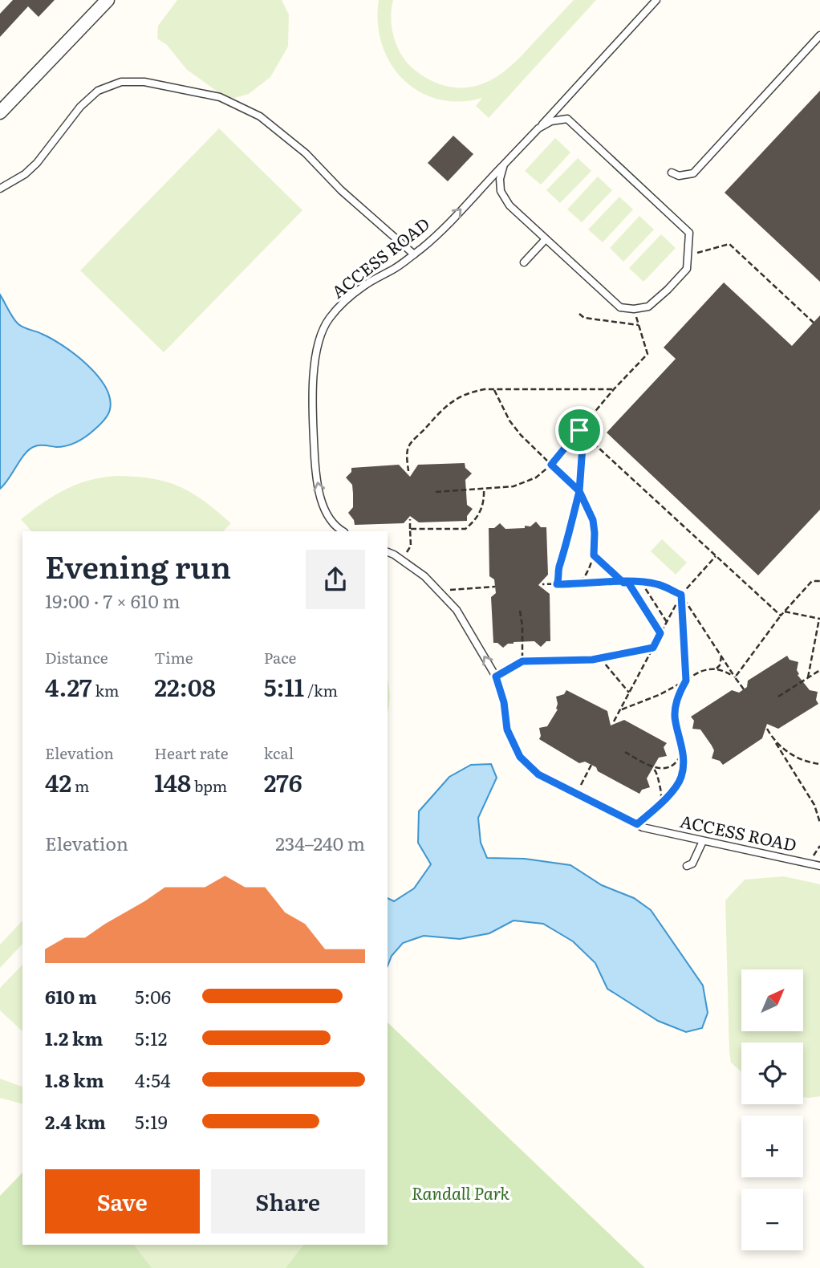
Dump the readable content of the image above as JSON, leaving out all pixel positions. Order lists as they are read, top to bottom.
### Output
{
  "streets": {
    "lane": ["ACCESS ROAD"]
  },
  "one_way": ["ACCESS ROAD"],
  "parks": ["Randall Park"],
  "north": "top right",
  "page": {
    "heading": ["Evening run", "19:00 · 7 × 610 m"],
    "stats": [
      ["Distance", "4.27 km"],
      ["Time", "22:08"],
      ["Pace", "5:11 /km"],
      ["Elevation", "42 m"],
      ["Heart rate", "148 bpm"],
      ["kcal", "276"]
    ],
    "chart": ["Elevation", "234–240 m"],
    "map_buttons": ["+", "−"],
    "list": [
      {
        "name": "610 m",
        "note": "5:06"
      },
      {
        "name": "1.2 km",
        "note": "5:12"
      },
      {
        "name": "1.8 km",
        "note": "4:54"
      },
      {
        "name": "2.4 km",
        "note": "5:19"
      }
    ],
    "buttons": ["Save", "Share"]
  }
}
